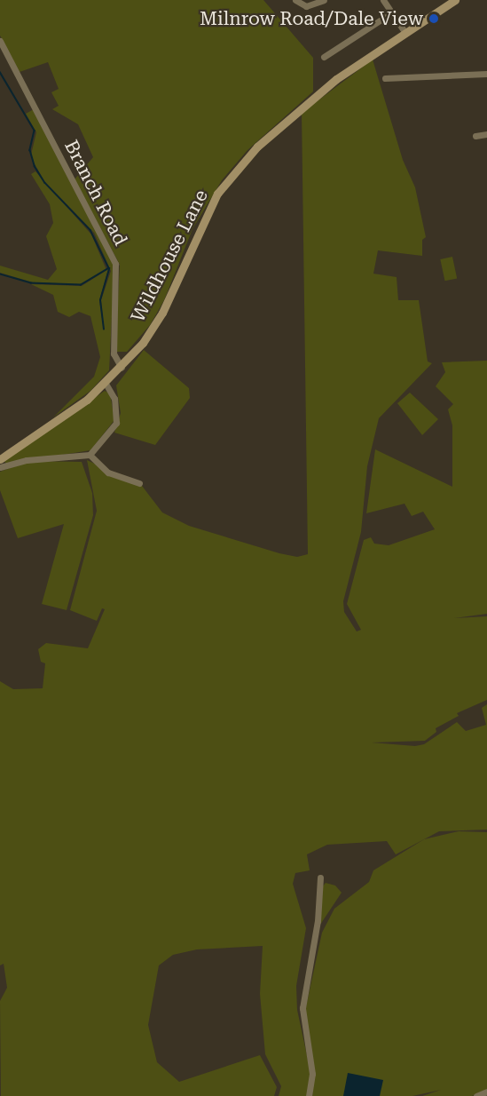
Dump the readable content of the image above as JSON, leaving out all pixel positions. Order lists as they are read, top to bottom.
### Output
{
  "streets": {
    "main road": ["Wildhouse Lane"],
    "street": ["Branch Road"]
  },
  "crossings": [
    ["Branch Road", "Wildhouse Lane"]
  ],
  "places": ["Milnrow Road/Dale View"]
}
